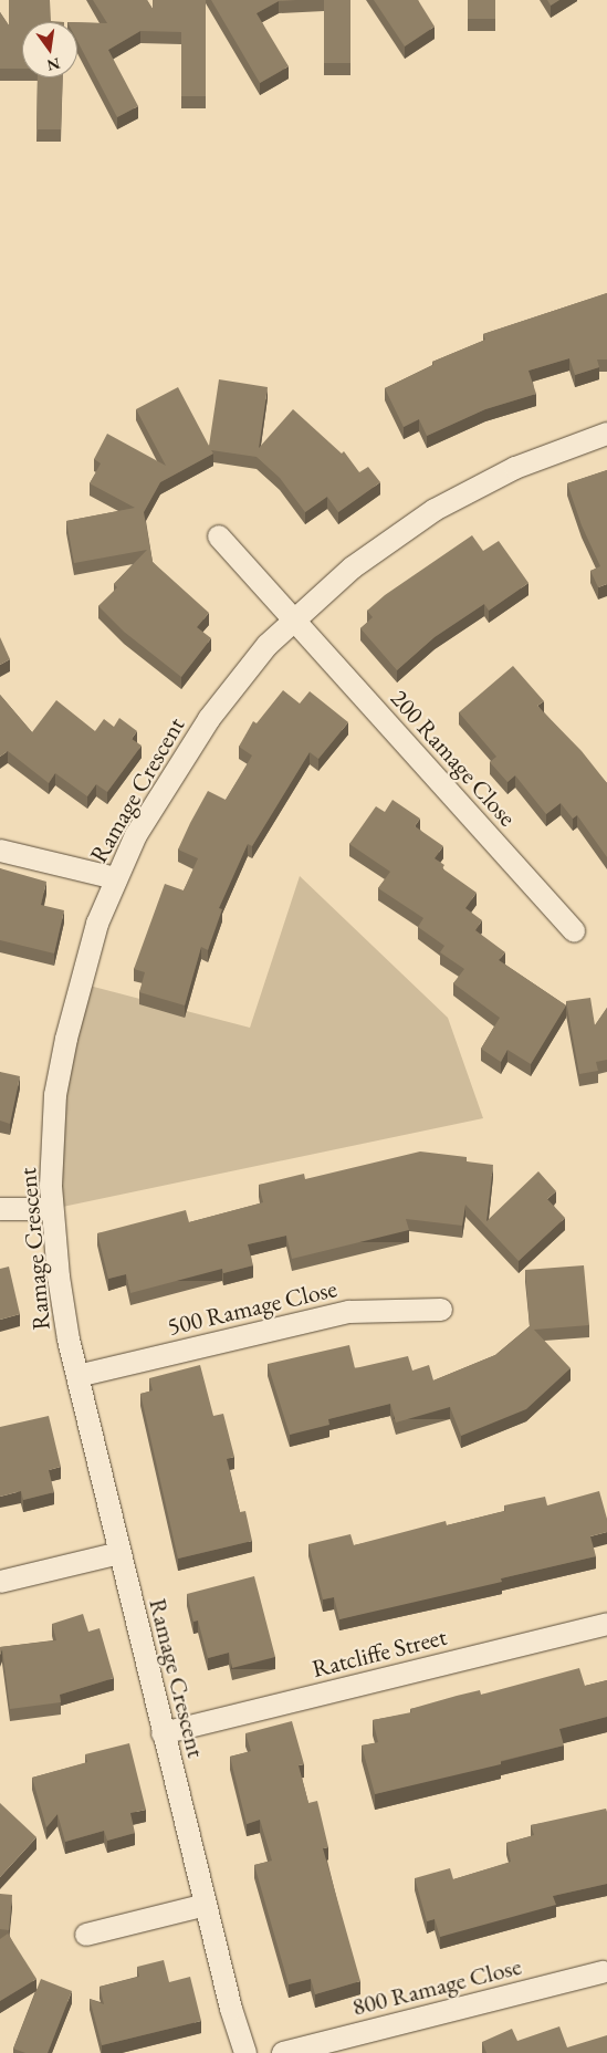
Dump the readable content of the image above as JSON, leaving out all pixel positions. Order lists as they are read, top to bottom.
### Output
{
  "streets": {
    "street": [
      "200 Ramage Close",
      "Ramage Crescent",
      "500 Ramage Close",
      "Ratcliffe Street",
      "800 Ramage Close"
    ]
  },
  "crossings": [
    ["200 Ramage Close", "Ramage Crescent"],
    ["Ramage Crescent", "500 Ramage Close"],
    ["Ramage Crescent", "Ratcliffe Street"]
  ],
  "north": "bottom"
}
